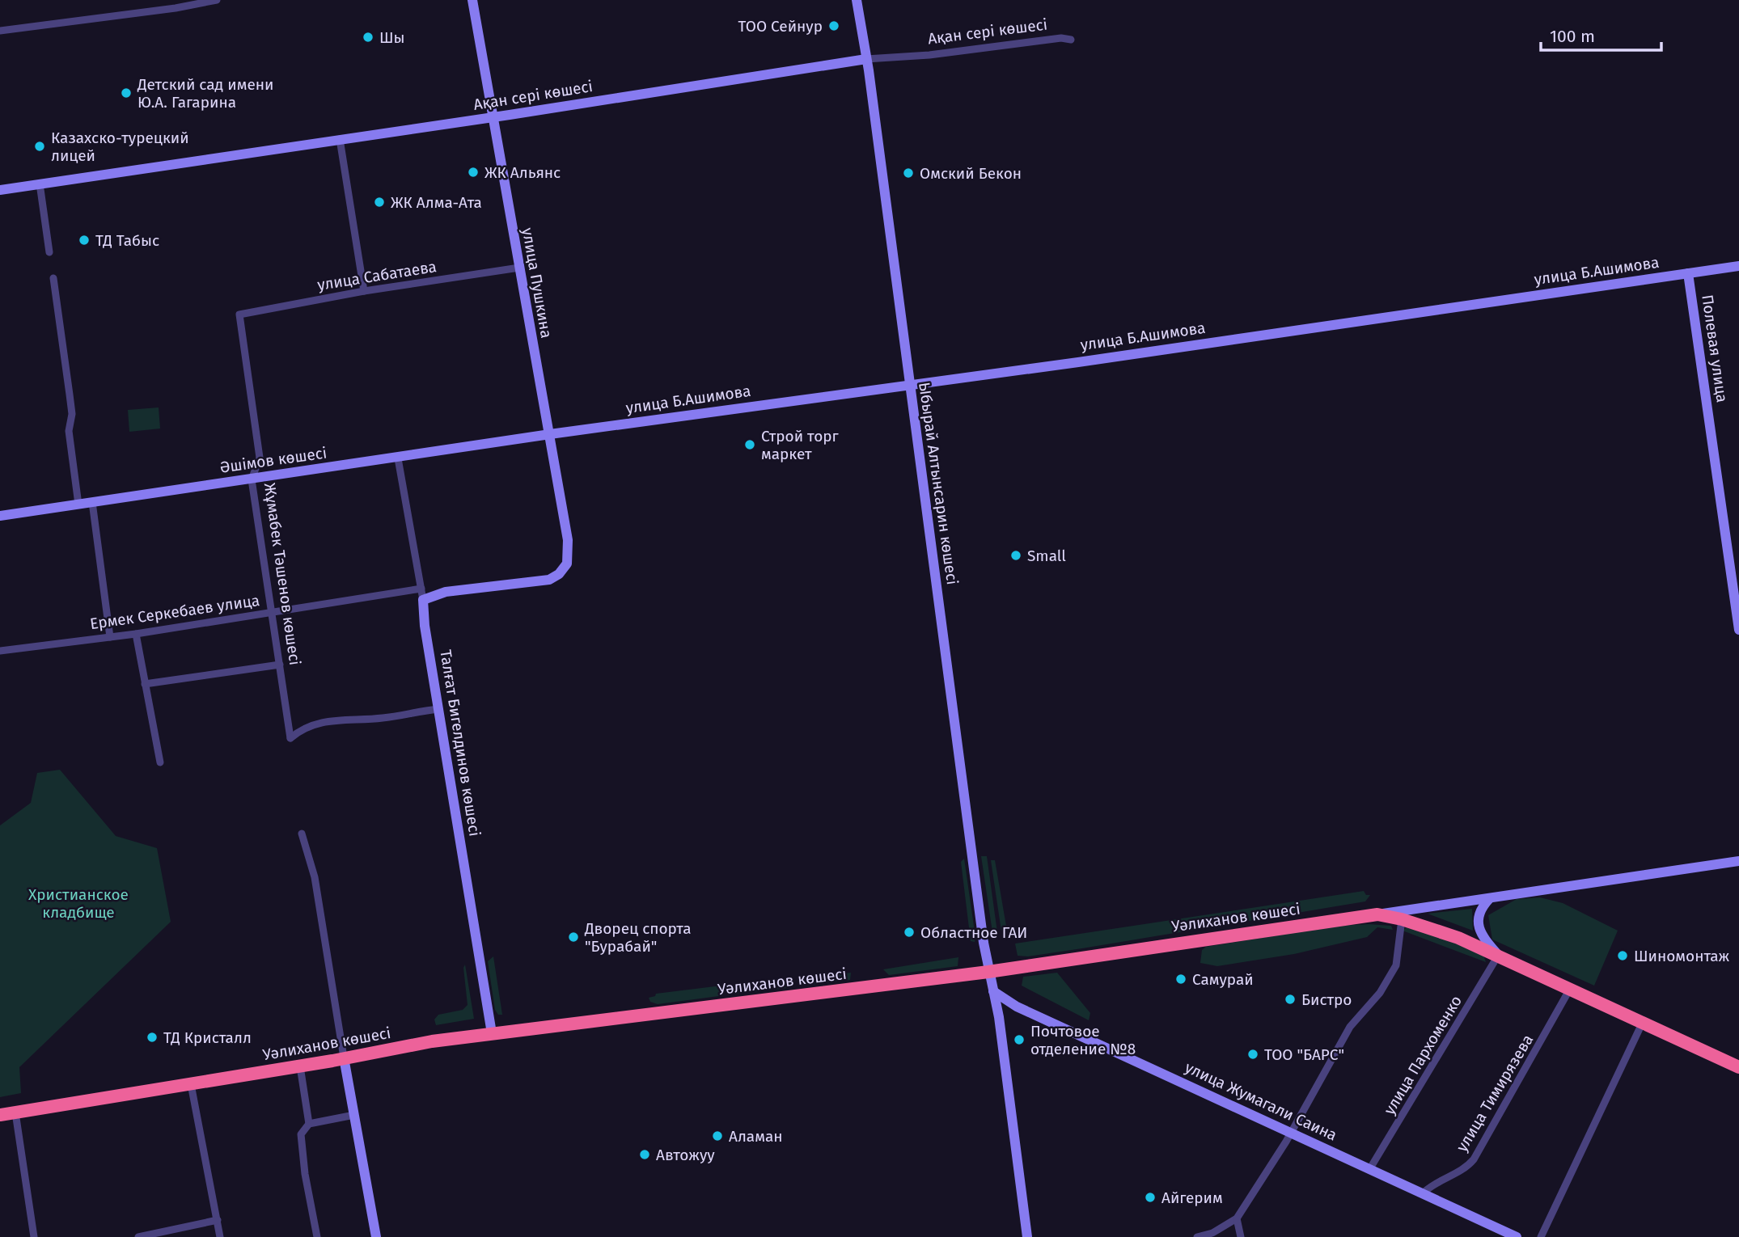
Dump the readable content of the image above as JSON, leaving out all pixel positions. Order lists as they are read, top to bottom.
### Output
{
  "streets": {
    "highway": ["Уәлиханов көшесі"],
    "street": [
      "Ақан сері көшесі",
      "улица Б.Ашимова",
      "улица Сабатаева",
      "улица Пушкина",
      "Полевая улица",
      "Әшімов көшесі",
      "Ыбырай Алтынсарин көшесі",
      "Жұмабек Тәшенов көшесі",
      "Ермек Серкебаев улица",
      "Талғат Бигелдинов көшесі",
      "улица Пархоменко",
      "улица Тимирязева",
      "улица Жумагали Саина"
    ]
  },
  "crossings": [
    ["Ақан сері көшесі", "улица Пушкина"],
    ["Ақан сері көшесі", "Ыбырай Алтынсарин көшесі"],
    ["улица Б.Ашимова", "улица Пушкина"],
    ["улица Б.Ашимова", "Полевая улица"],
    ["улица Б.Ашимова", "Әшімов көшесі"],
    ["улица Б.Ашимова", "Ыбырай Алтынсарин көшесі"],
    ["улица Сабатаева", "улица Пушкина"],
    ["улица Сабатаева", "Жұмабек Тәшенов көшесі"],
    ["улица Пушкина", "Әшімов көшесі"],
    ["улица Пушкина", "Талғат Бигелдинов көшесі"],
    ["Әшімов көшесі", "Жұмабек Тәшенов көшесі"],
    ["Әшімов көшесі", "Талғат Бигелдинов көшесі"],
    ["Ыбырай Алтынсарин көшесі", "Уәлиханов көшесі"],
    ["Ыбырай Алтынсарин көшесі", "улица Жумагали Саина"],
    ["Жұмабек Тәшенов көшесі", "Ермек Серкебаев улица"],
    ["Жұмабек Тәшенов көшесі", "Талғат Бигелдинов көшесі"],
    ["Ермек Серкебаев улица", "Талғат Бигелдинов көшесі"],
    ["Талғат Бигелдинов көшесі", "Уәлиханов көшесі"],
    ["Уәлиханов көшесі", "улица Пархоменко"],
    ["Уәлиханов көшесі", "улица Тимирязева"],
    ["улица Пархоменко", "улица Жумагали Саина"],
    ["улица Тимирязева", "улица Жумагали Саина"]
  ],
  "parks": ["Христианское кладбище"],
  "places": [
    "ТОО Сейнур",
    "Шы",
    "Детский сад имени Ю.А. Гагарина",
    "Казахско-турецкий лицей",
    "ЖК Альянс",
    "Омский Бекон",
    "ЖК Алма-Ата",
    "ТД Табыс",
    "Строй торг маркет",
    "Small",
    "Областное ГАИ",
    "Дворец спорта \"Бурабай\"",
    "Шиномонтаж",
    "Самурай",
    "Бистро",
    "ТД Кристалл",
    "Почтовое отделение №8",
    "ТОО \"БАРС\"",
    "Аламан",
    "Автожуу",
    "Айгерим"
  ],
  "scale_bar": "100 m"
}
